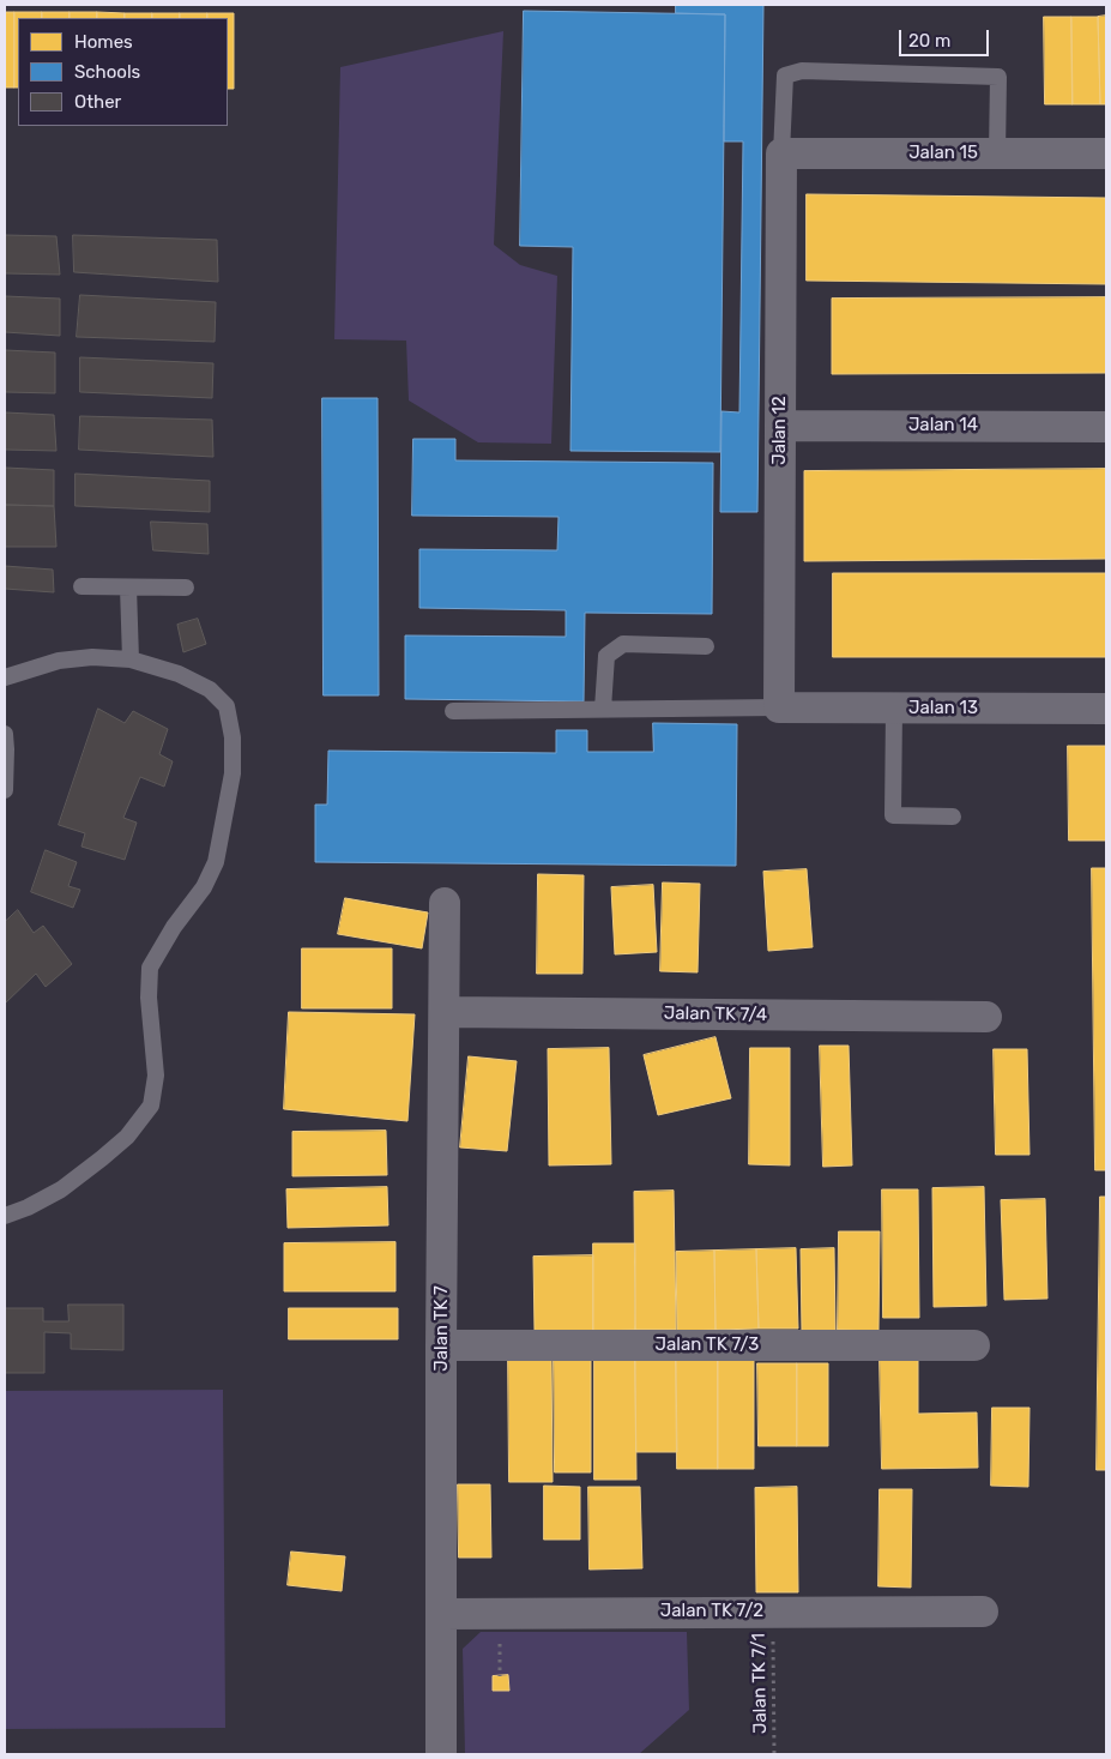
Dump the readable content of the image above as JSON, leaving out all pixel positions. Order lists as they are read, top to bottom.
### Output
{
  "streets": {
    "street": [
      "Jalan 15",
      "Jalan 14",
      "Jalan 12",
      "Jalan 13",
      "Jalan TK 7/4",
      "Jalan TK 7",
      "Jalan TK 7/3",
      "Jalan TK 7/2"
    ],
    "path": ["Jalan TK 7/1"]
  },
  "crossings": [
    ["Jalan 15", "Jalan 12"],
    ["Jalan 14", "Jalan 12"],
    ["Jalan 12", "Jalan 13"],
    ["Jalan TK 7/4", "Jalan TK 7"],
    ["Jalan TK 7", "Jalan TK 7/3"],
    ["Jalan TK 7", "Jalan TK 7/2"],
    ["Jalan TK 7/2", "Jalan TK 7/1"]
  ],
  "legend": ["Homes", "Schools", "Other"],
  "scale_bar": "20 m"
}
